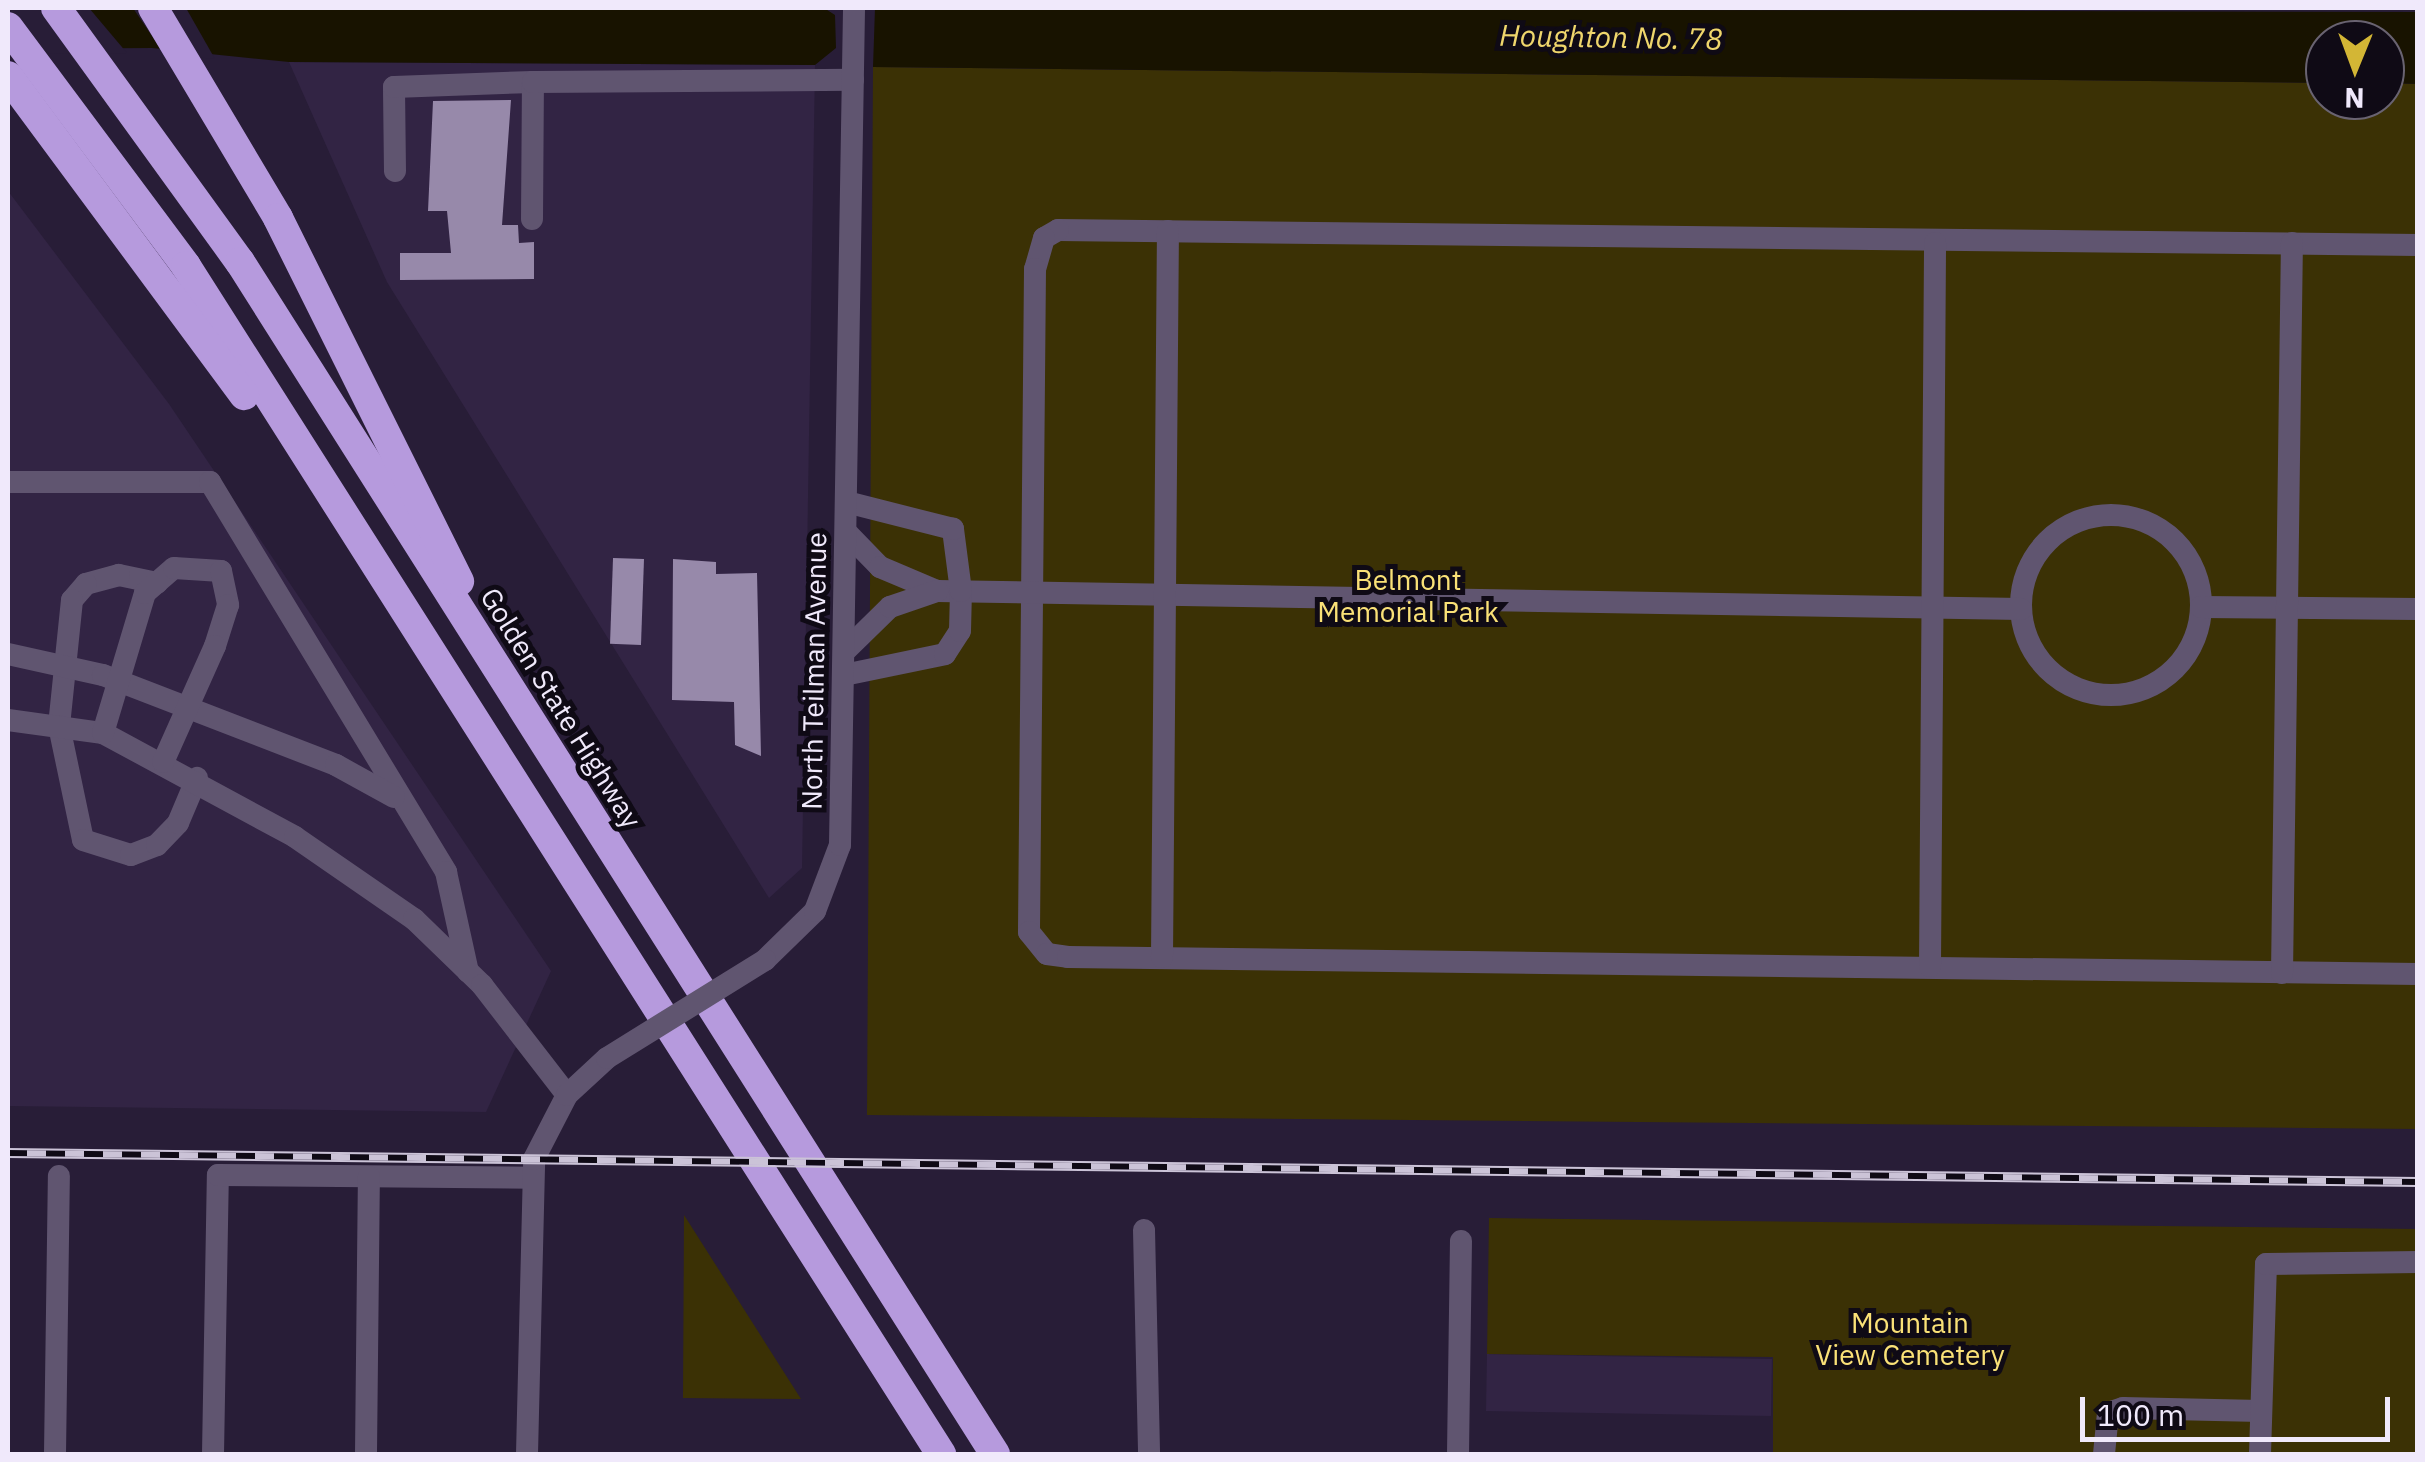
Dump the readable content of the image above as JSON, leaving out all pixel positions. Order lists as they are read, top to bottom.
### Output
{
  "streets": {
    "highway": ["Golden State Highway"],
    "street": ["North Teilman Avenue"]
  },
  "water": ["Houghton No. 78"],
  "parks": ["Belmont Memorial Park", "Mountain View Cemetery"],
  "scale_bar": "100 m",
  "north": "bottom"
}
